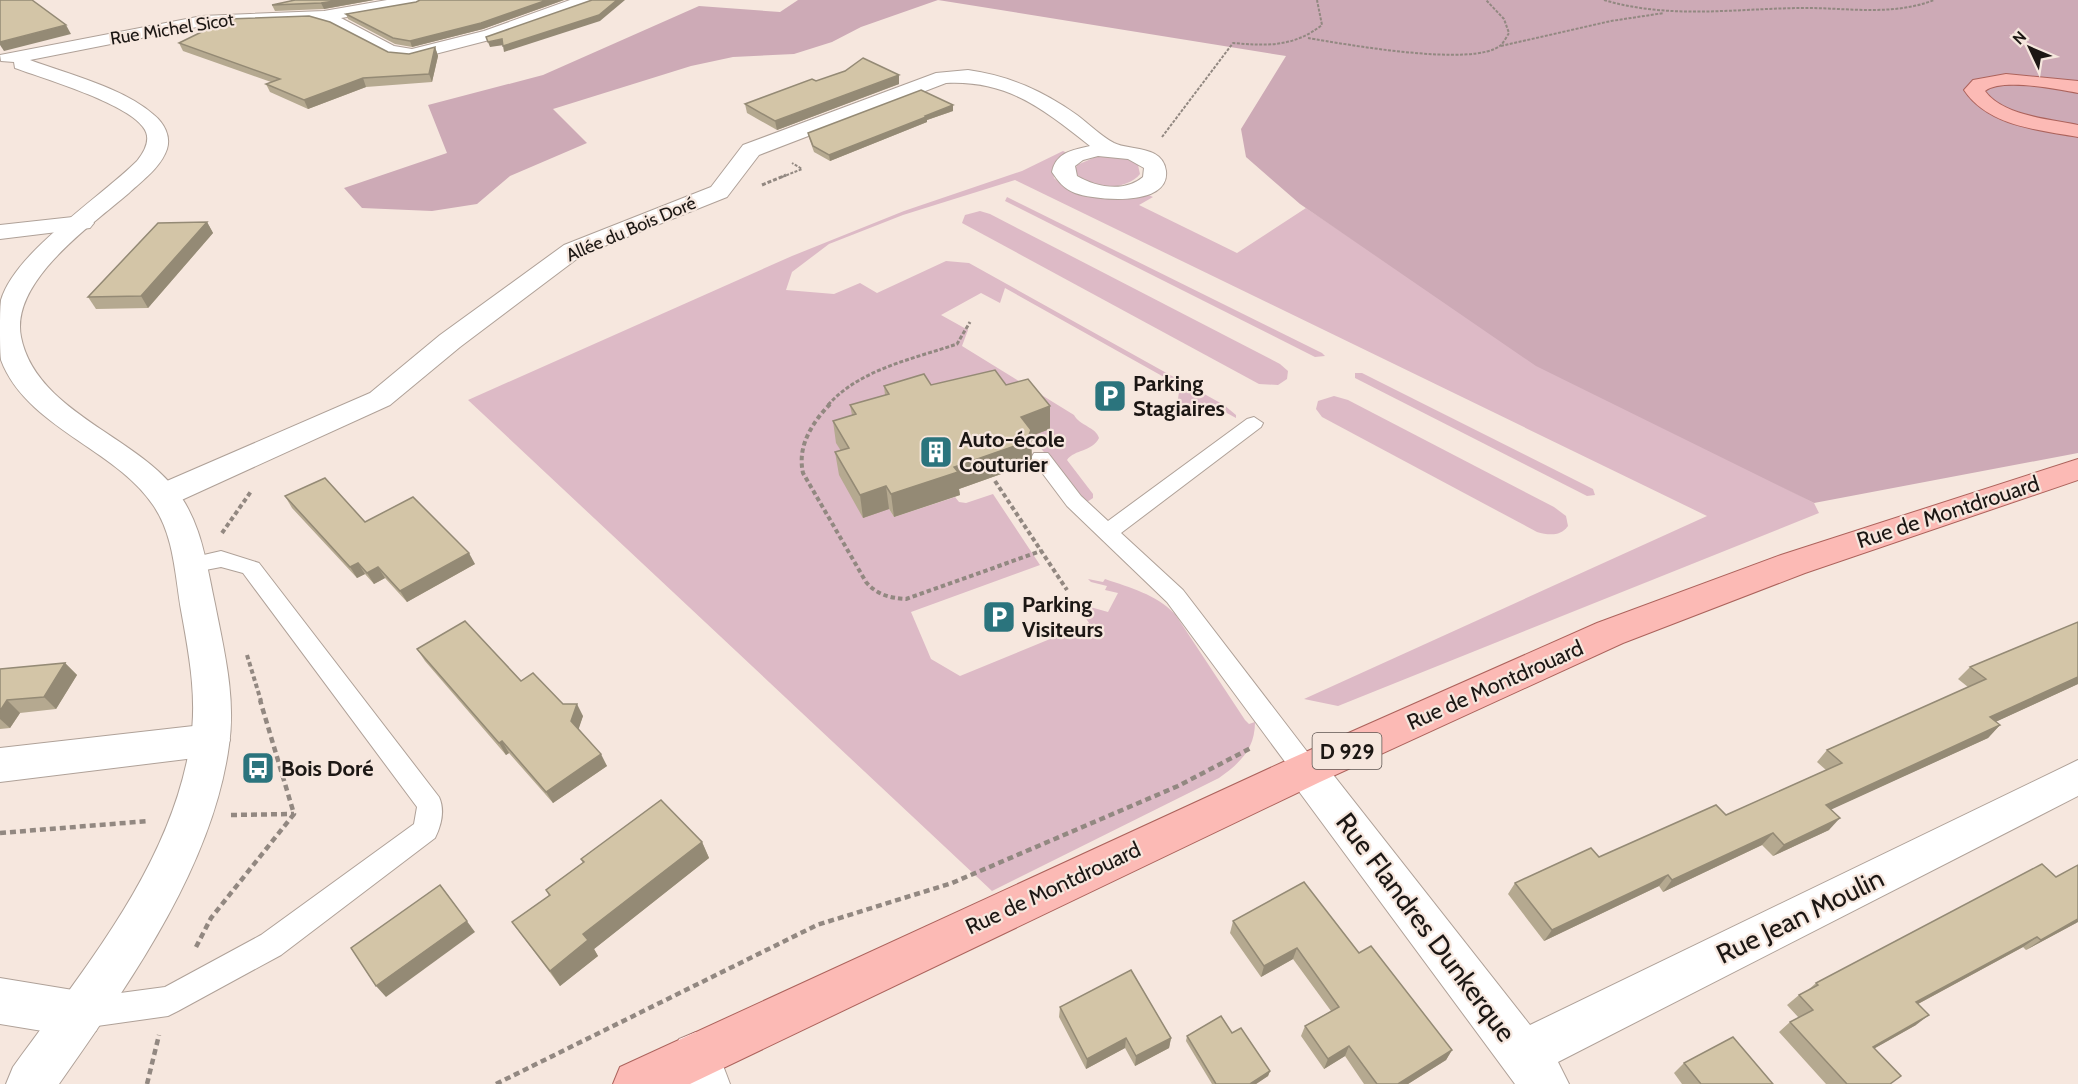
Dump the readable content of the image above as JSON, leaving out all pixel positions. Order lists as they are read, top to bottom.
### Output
{
  "streets": {
    "main road": ["Rue de Montdrouard", "D 929"],
    "street": [
      "Rue Michel Sicot",
      "Allée du Bois Doré",
      "Rue Jean Moulin",
      "Rue Flandres Dunkerque"
    ]
  },
  "crossings": [
    ["Rue de Montdrouard", "Rue Flandres Dunkerque"],
    ["Rue Jean Moulin", "Rue Flandres Dunkerque"]
  ],
  "places": {
    "parking": ["Parking Stagiaires", "Parking Visiteurs"],
    "building": ["Auto-école Couturier"],
    "bus stop": ["Bois Doré"]
  },
  "north": "top left"
}
